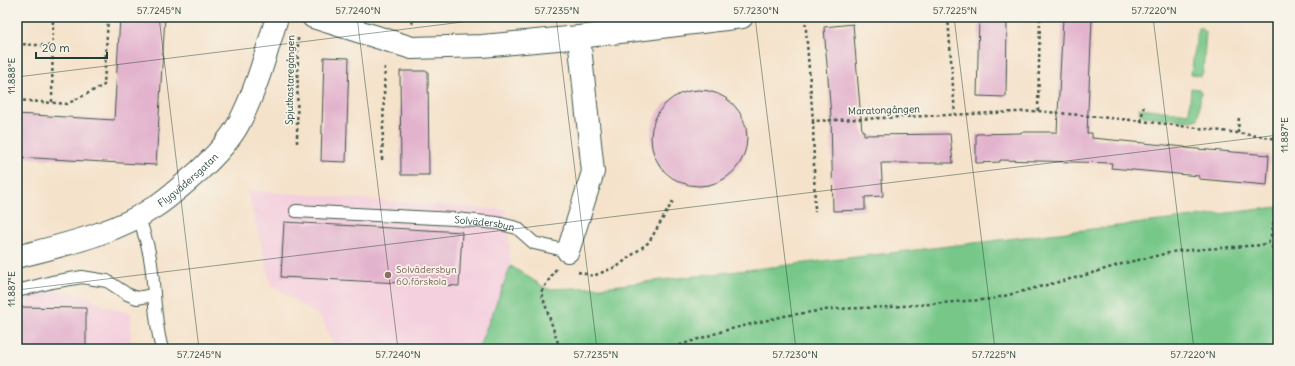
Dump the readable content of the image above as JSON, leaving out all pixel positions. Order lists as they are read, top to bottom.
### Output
{
  "streets": {
    "street": ["Flygvädersgatan"],
    "lane": ["Solvädersbyn"],
    "path": ["Spjutkastaregången", "Maratongången"]
  },
  "places": ["Solvädersbyn 60 förskola"],
  "scale_bar": "20 m",
  "coordinates": [
    "57.7245°N",
    "57.7240°N",
    "57.7235°N",
    "57.7230°N",
    "57.7225°N",
    "57.7220°N",
    "11.888°E",
    "11.887°E"
  ]
}
